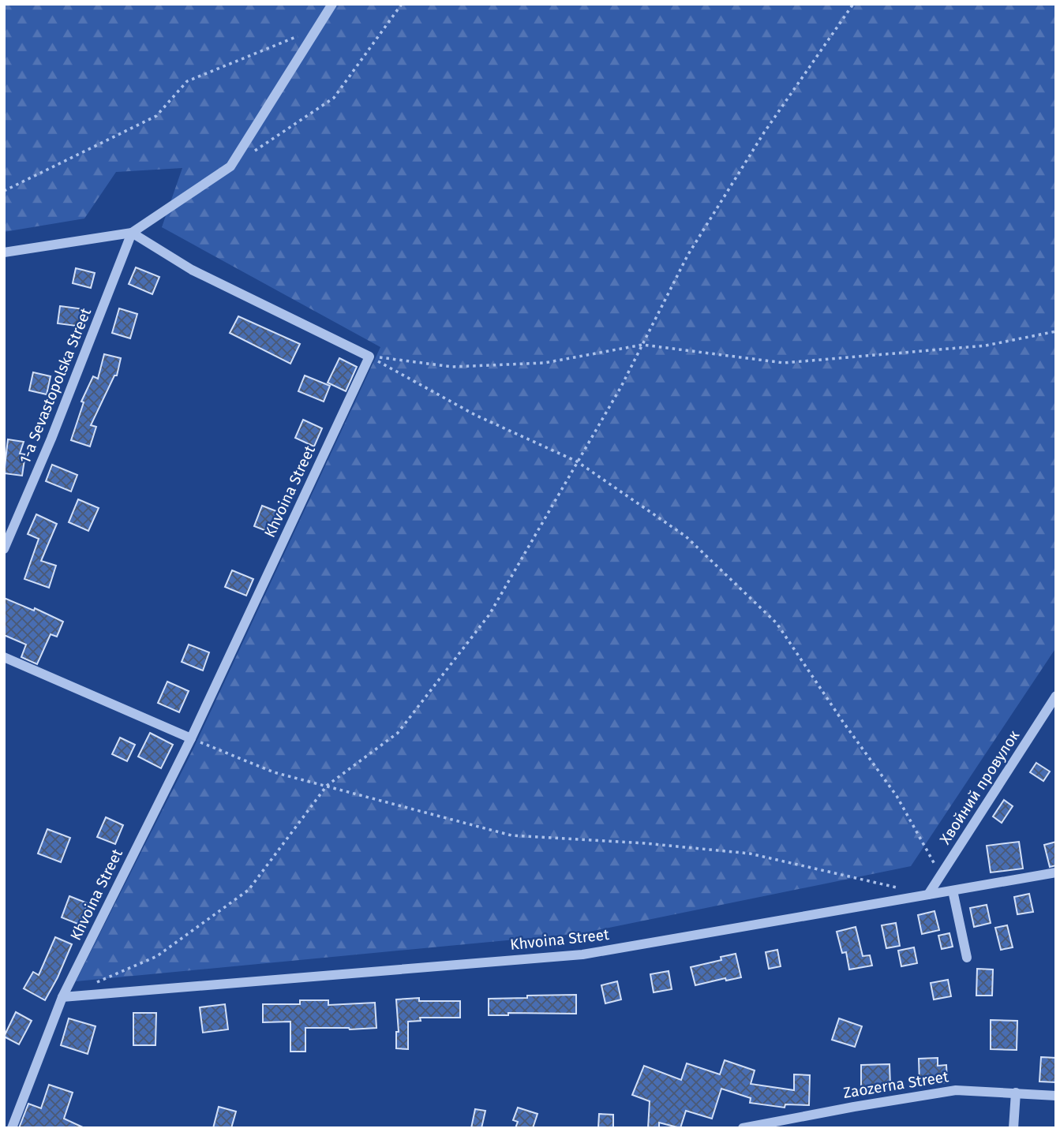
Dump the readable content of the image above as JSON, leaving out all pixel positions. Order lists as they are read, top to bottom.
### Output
{
  "streets": {
    "street": [
      "1-a Sevastopolska Street",
      "Khvoina Street",
      "Хвойний провулок",
      "Zaozerna Street"
    ]
  },
  "crossings": [
    ["Khvoina Street", "Хвойний провулок"]
  ]
}
